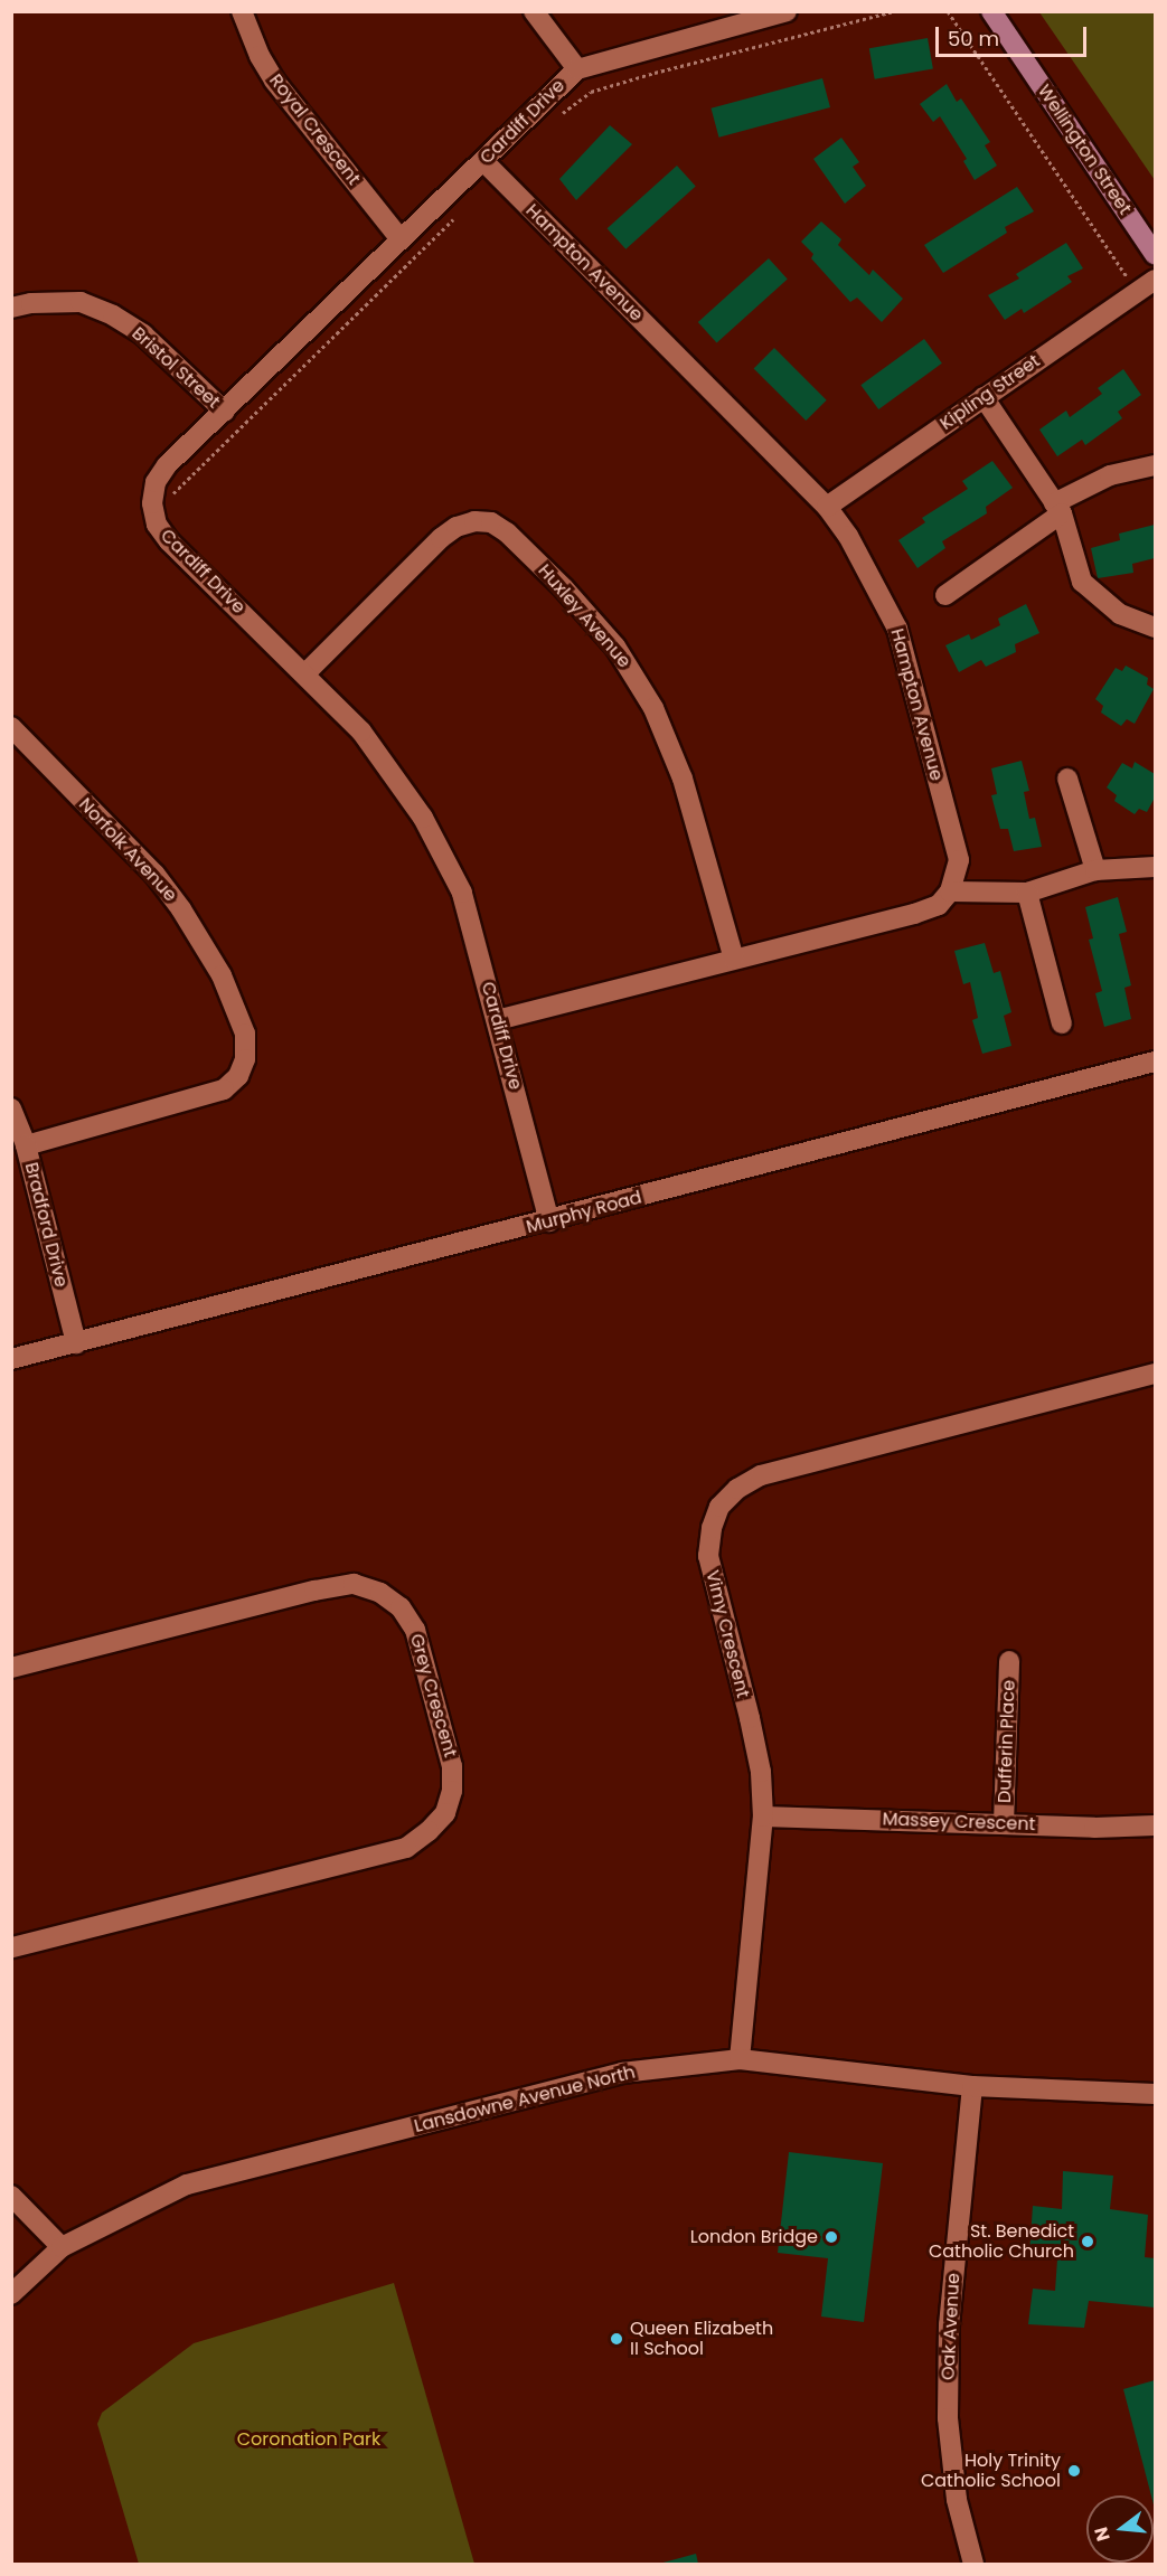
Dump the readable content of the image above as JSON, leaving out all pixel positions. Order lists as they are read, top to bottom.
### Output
{
  "streets": {
    "main road": ["Wellington Street"],
    "street": [
      "Cardiff Drive",
      "Royal Crescent",
      "Hampton Avenue",
      "Bristol Street",
      "Kipling Street",
      "Huxley Avenue",
      "Norfolk Avenue",
      "Murphy Road",
      "Bradford Drive",
      "Vimy Crescent",
      "Grey Crescent",
      "Dufferin Place",
      "Massey Crescent",
      "Lansdowne Avenue North",
      "Oak Avenue"
    ]
  },
  "crossings": [
    ["Cardiff Drive", "Royal Crescent"],
    ["Cardiff Drive", "Hampton Avenue"],
    ["Cardiff Drive", "Bristol Street"],
    ["Cardiff Drive", "Huxley Avenue"],
    ["Cardiff Drive", "Murphy Road"],
    ["Hampton Avenue", "Kipling Street"],
    ["Norfolk Avenue", "Bradford Drive"],
    ["Murphy Road", "Bradford Drive"],
    ["Vimy Crescent", "Massey Crescent"],
    ["Vimy Crescent", "Lansdowne Avenue North"],
    ["Dufferin Place", "Massey Crescent"],
    ["Lansdowne Avenue North", "Oak Avenue"]
  ],
  "parks": ["Coronation Park"],
  "places": [
    "London Bridge",
    "St. Benedict Catholic Church",
    "Queen Elizabeth II School",
    "Holy Trinity Catholic School"
  ],
  "scale_bar": "50 m",
  "north": "left"
}
